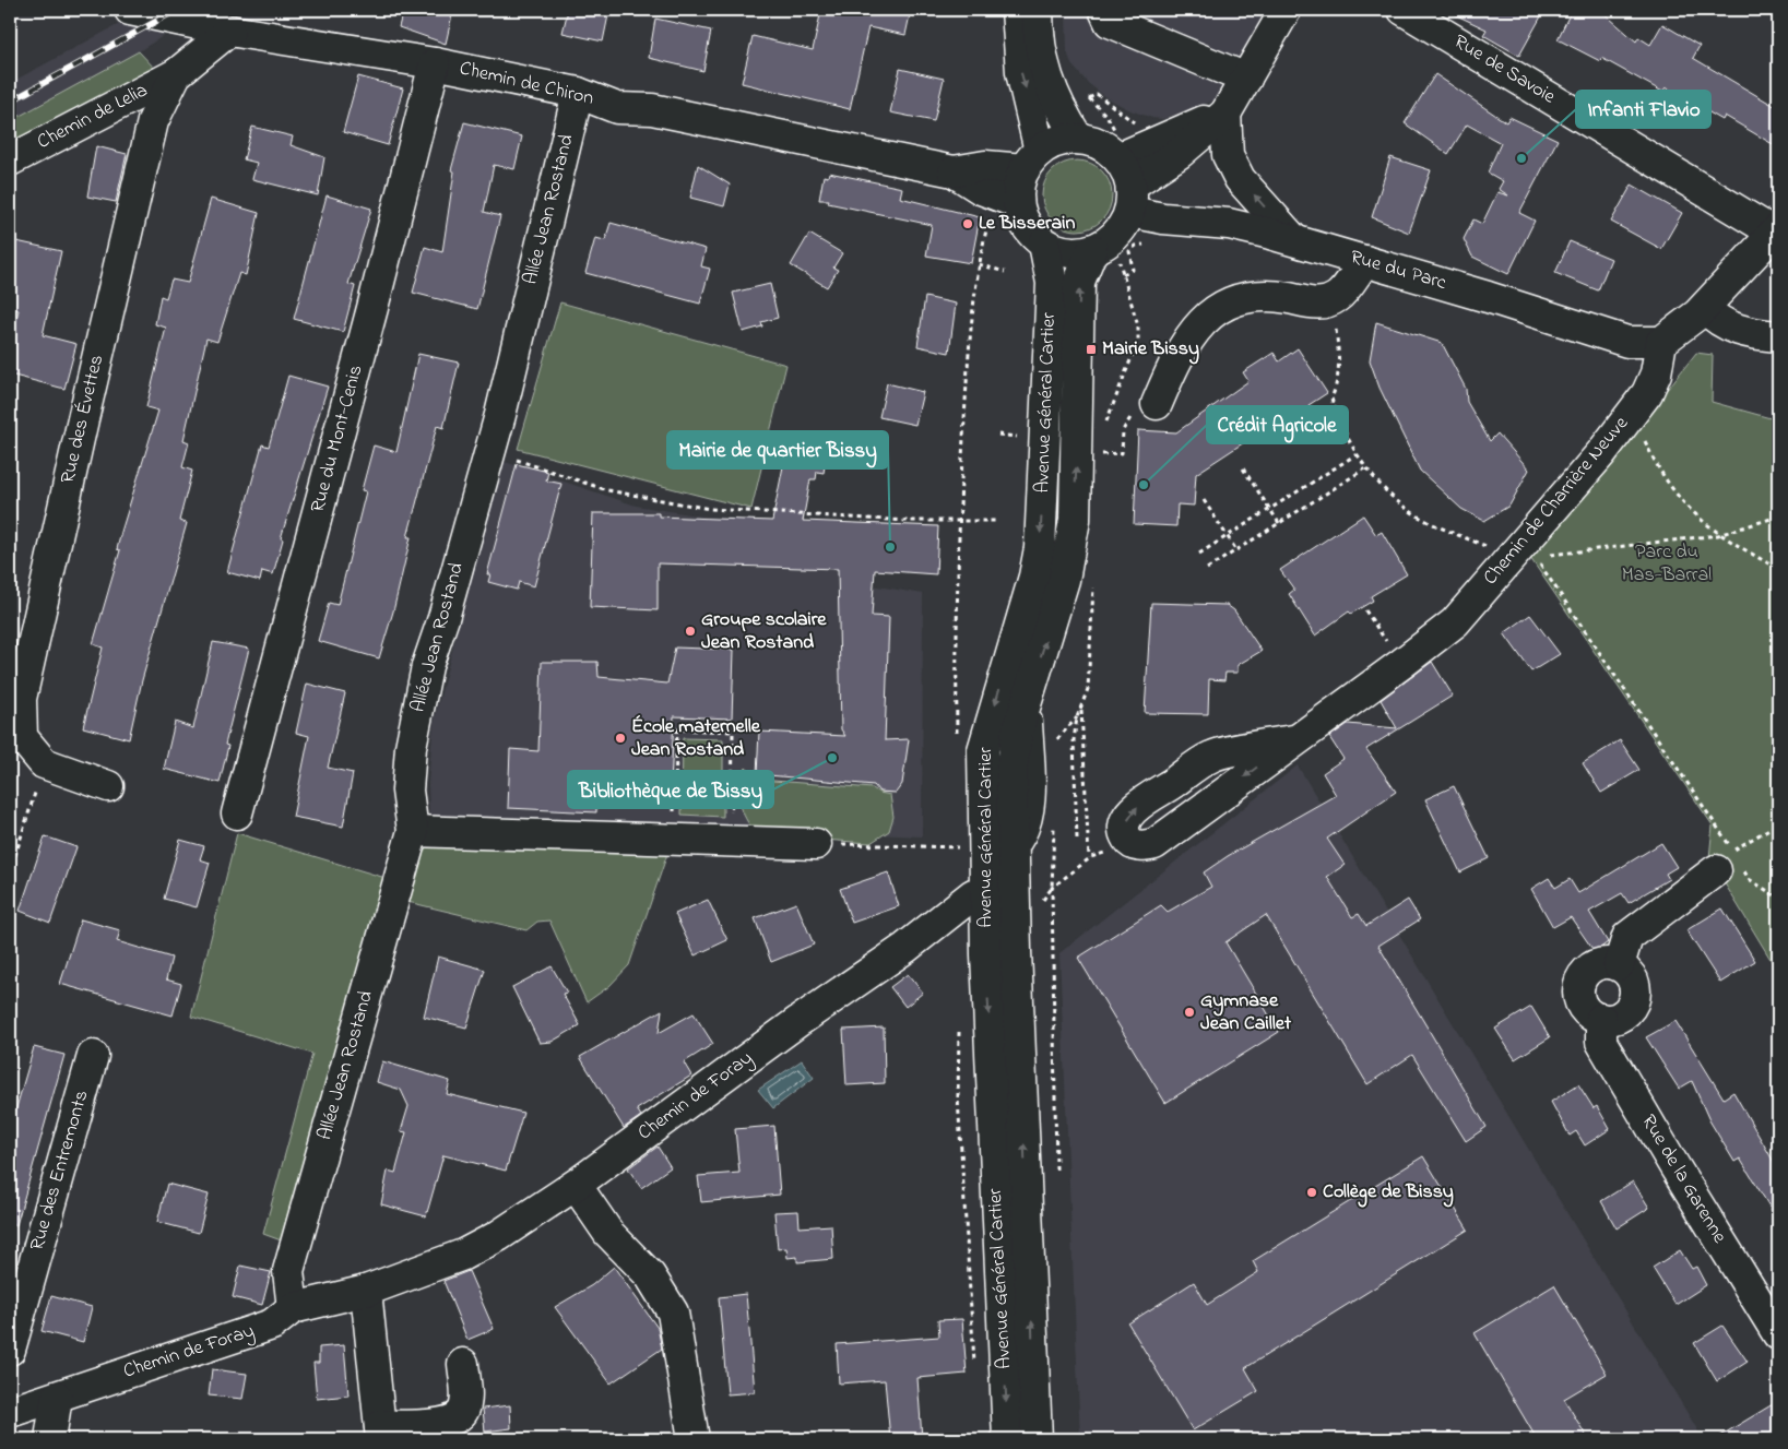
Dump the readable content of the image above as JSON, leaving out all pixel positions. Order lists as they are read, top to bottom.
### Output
{
  "streets": {
    "street": [
      "Rue de Savoie",
      "Chemin de Chiron",
      "Chemin de Lelia",
      "Allée Jean Rostand",
      "Rue du Parc",
      "Avenue Général Cartier",
      "Rue des Évettes",
      "Rue du Mont-Cenis",
      "Chemin de Charrière Neuve",
      "Chemin de Foray",
      "Rue des Entremonts",
      "Rue de la Garenne"
    ]
  },
  "crossings": [
    ["Chemin de Chiron", "Allée Jean Rostand"],
    ["Chemin de Chiron", "Rue du Parc"],
    ["Chemin de Chiron", "Avenue Général Cartier"],
    ["Chemin de Chiron", "Rue des Évettes"],
    ["Chemin de Chiron", "Rue du Mont-Cenis"],
    ["Chemin de Lelia", "Rue des Évettes"],
    ["Allée Jean Rostand", "Chemin de Foray"],
    ["Rue du Parc", "Avenue Général Cartier"],
    ["Rue du Parc", "Chemin de Charrière Neuve"],
    ["Avenue Général Cartier", "Chemin de Foray"]
  ],
  "parks": ["Parc du Mas-Barral"],
  "places": {
    "other": [
      "Infanti Flavio",
      "Le Bisserain",
      "Crédit Agricole",
      "Mairie de quartier Bissy",
      "Groupe scolaire Jean Rostand",
      "École maternelle Jean Rostand",
      "Bibliothèque de Bissy",
      "Gymnase Jean Caillet",
      "Collège de Bissy"
    ],
    "transit": ["Mairie Bissy"]
  }
}
